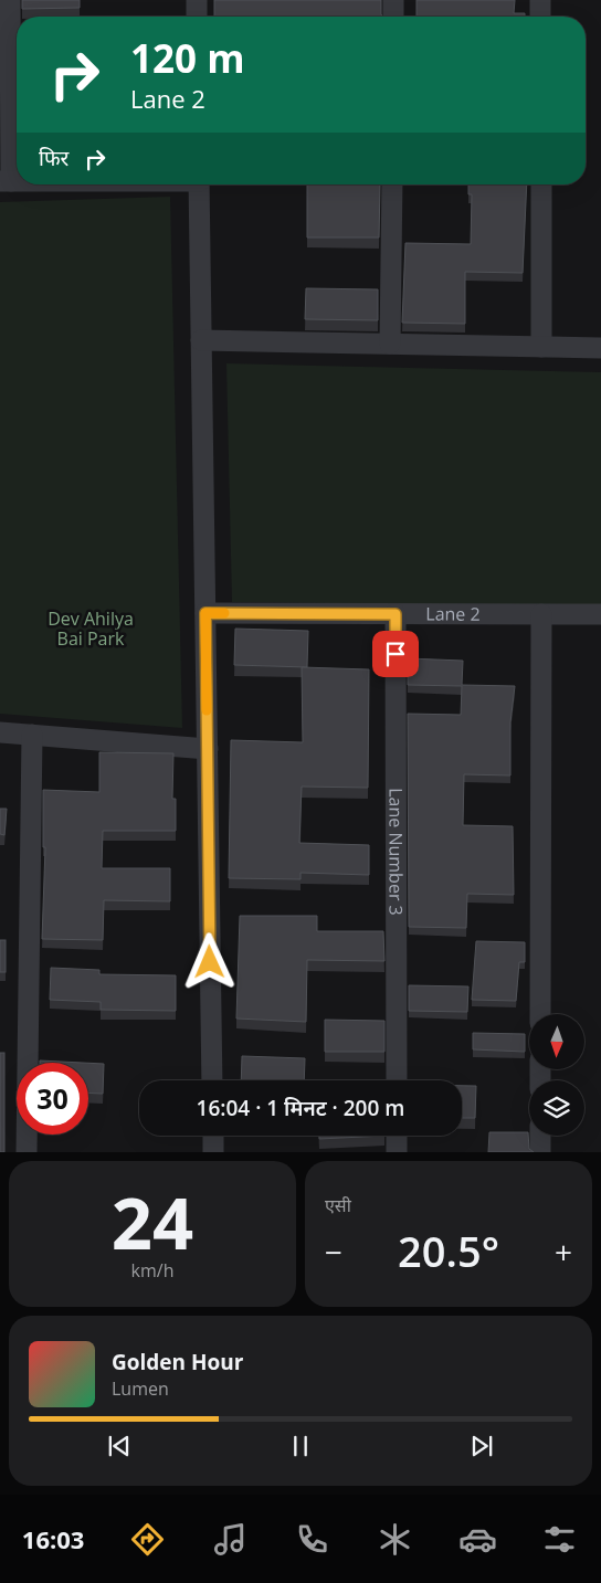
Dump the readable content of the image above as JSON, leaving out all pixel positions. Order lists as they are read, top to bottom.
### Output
{
  "streets": {
    "street": ["Lane 2", "Lane Number 3"]
  },
  "crossings": [
    ["Lane 2", "Lane Number 3"]
  ],
  "parks": ["Dev Ahilya Bai Park"],
  "north": "bottom",
  "page": {
    "turn": ["120 m", "Lane 2"],
    "then": "फिर",
    "limit": "30",
    "trip": "16:04 · 1 मिनट · 200 m",
    "tile": [
      ["24", "km/h"],
      "एसी"
    ],
    "heat": ["−", "20.5°", "+"],
    "song": ["Golden Hour", "Lumen"],
    "tabs": "16:03"
  }
}
